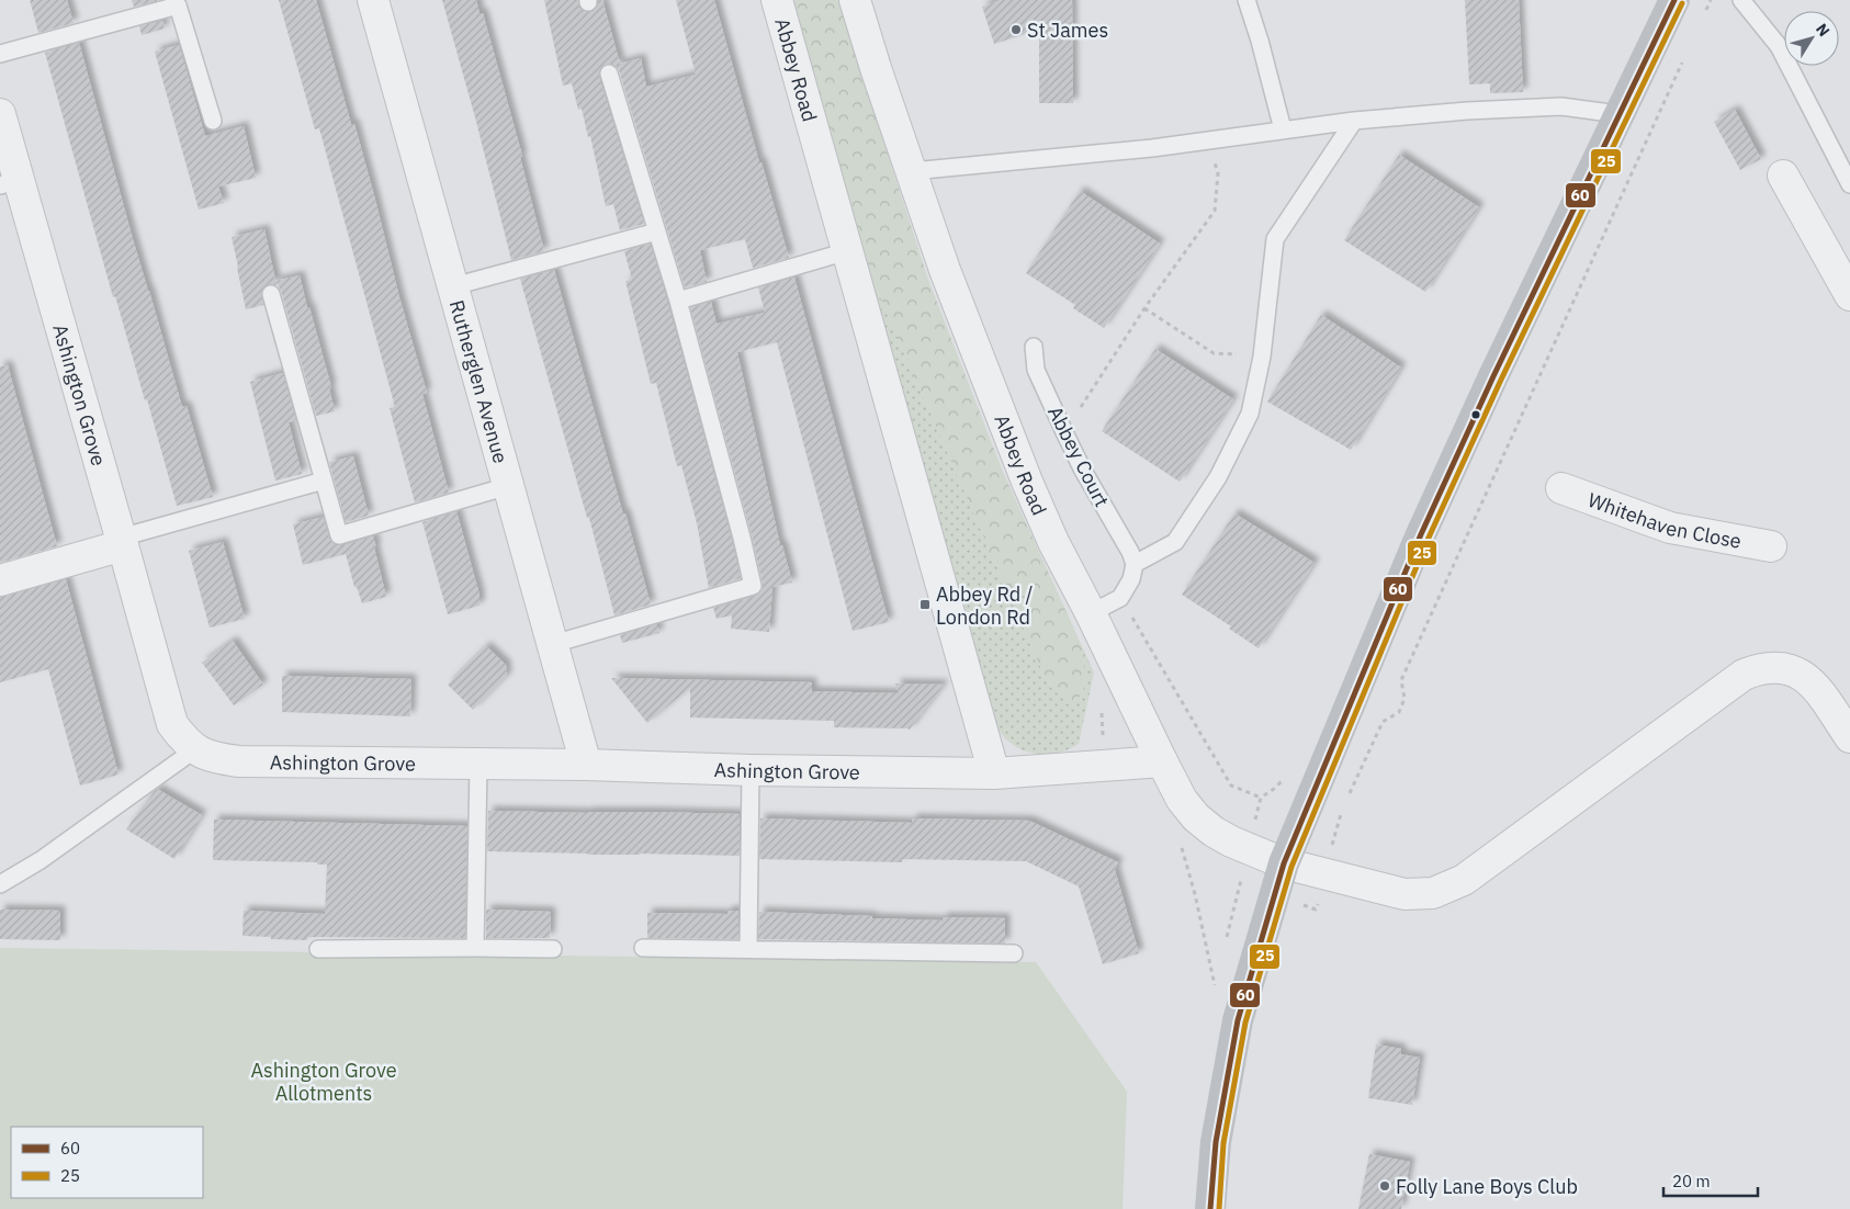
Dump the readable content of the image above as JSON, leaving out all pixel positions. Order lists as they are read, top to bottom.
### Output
{
  "streets": {
    "street": [
      "Abbey Road",
      "Rutherglen Avenue",
      "Ashington Grove",
      "Whitehaven Close"
    ],
    "lane": ["Abbey Court"]
  },
  "crossings": [
    ["Abbey Road", "Ashington Grove"],
    ["Rutherglen Avenue", "Ashington Grove"]
  ],
  "parks": ["Ashington Grove Allotments"],
  "places": {
    "other": ["St James", "Folly Lane Boys Club"],
    "transit": ["Abbey Rd / London Rd"]
  },
  "lines": ["transit line 60", "transit line 25"],
  "legend": ["60", "25"],
  "scale_bar": "20 m",
  "north": "top right"
}
